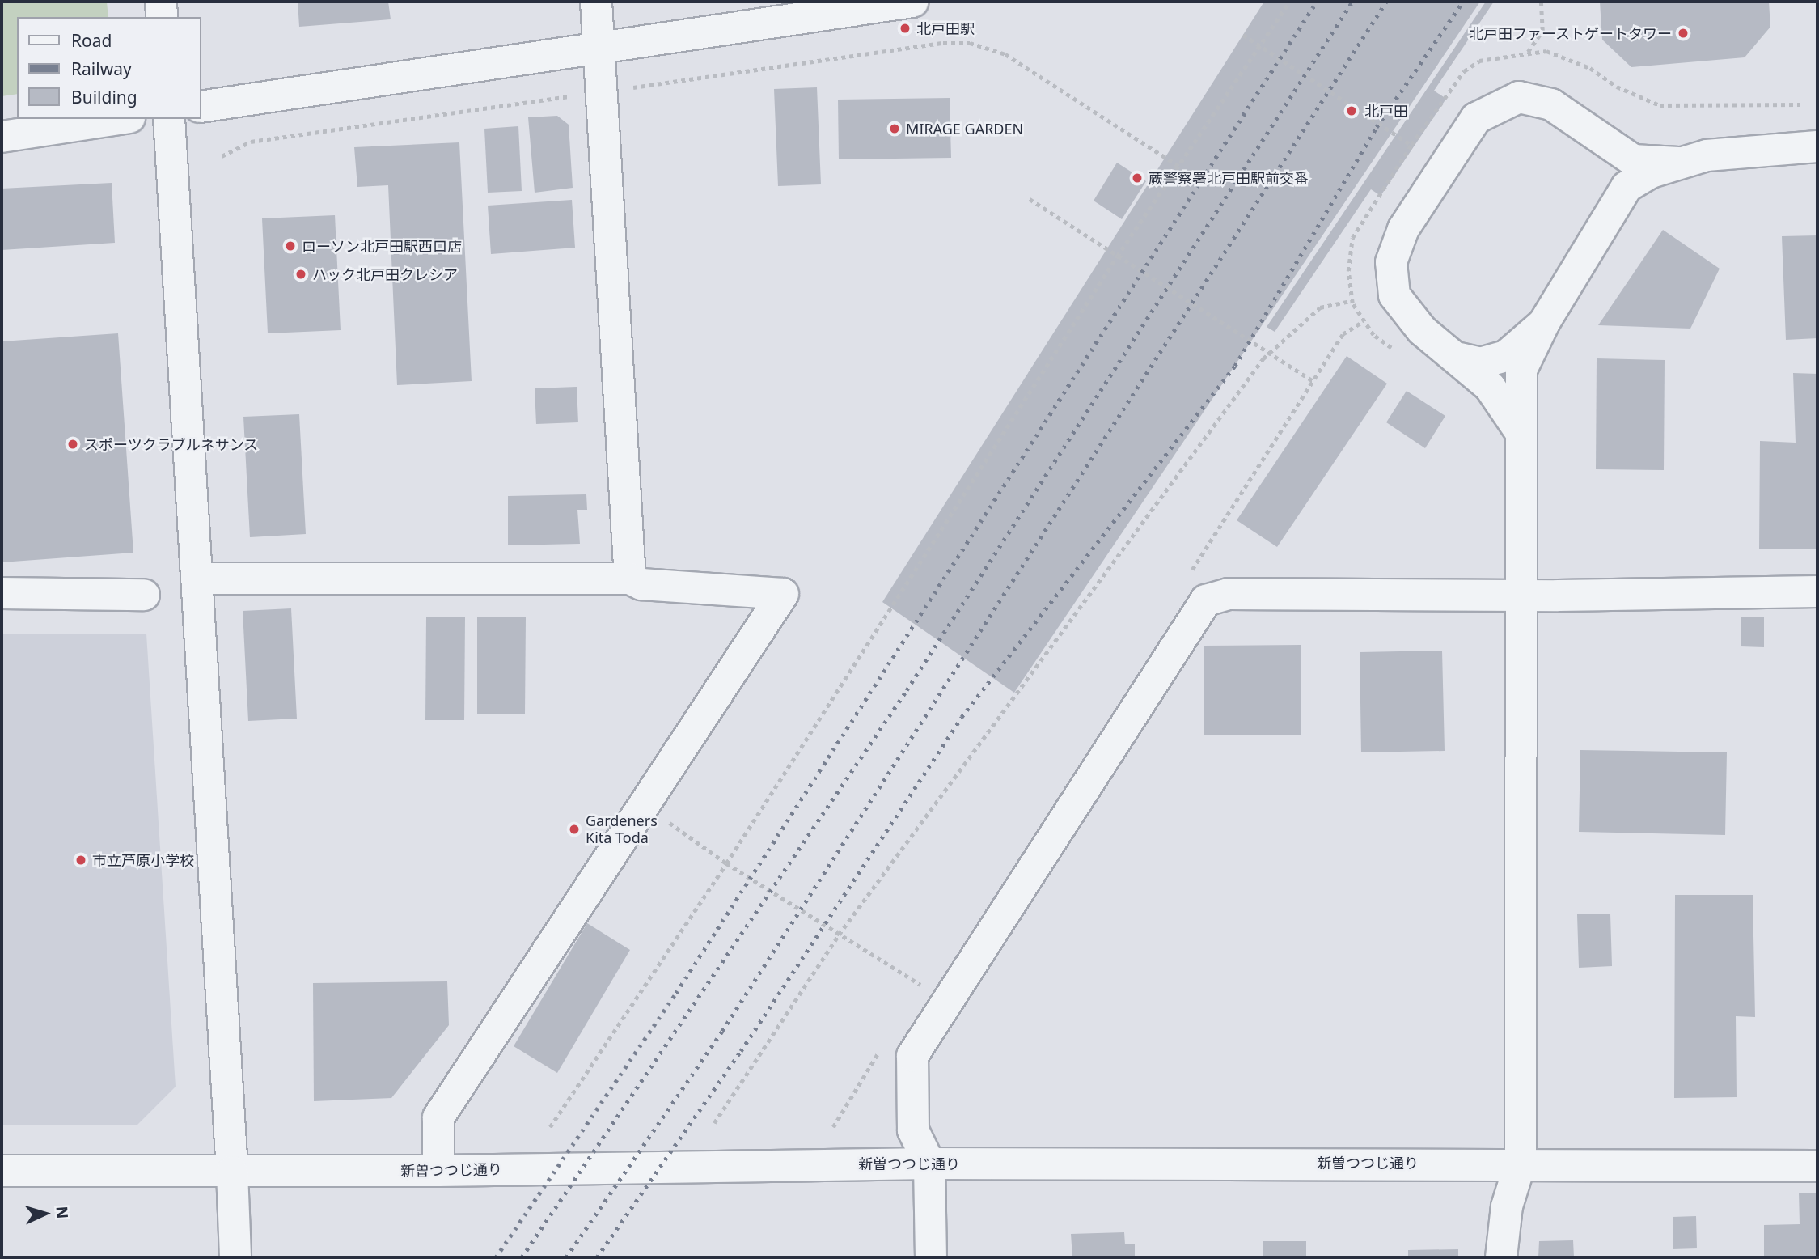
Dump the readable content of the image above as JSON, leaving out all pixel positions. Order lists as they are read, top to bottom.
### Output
{
  "streets": {
    "street": ["新曽つつじ通り"]
  },
  "places": [
    "北戸田駅",
    "北戸田ファーストゲートタワー",
    "北戸田",
    "MIRAGE GARDEN",
    "蕨警察署北戸田駅前交番",
    "ローソン北戸田駅西口店",
    "ハック北戸田クレシア",
    "スポーツクラブルネサンス",
    "Gardeners Kita Toda",
    "市立芦原小学校"
  ],
  "legend": ["Road", "Railway", "Building"],
  "north": "right"
}
